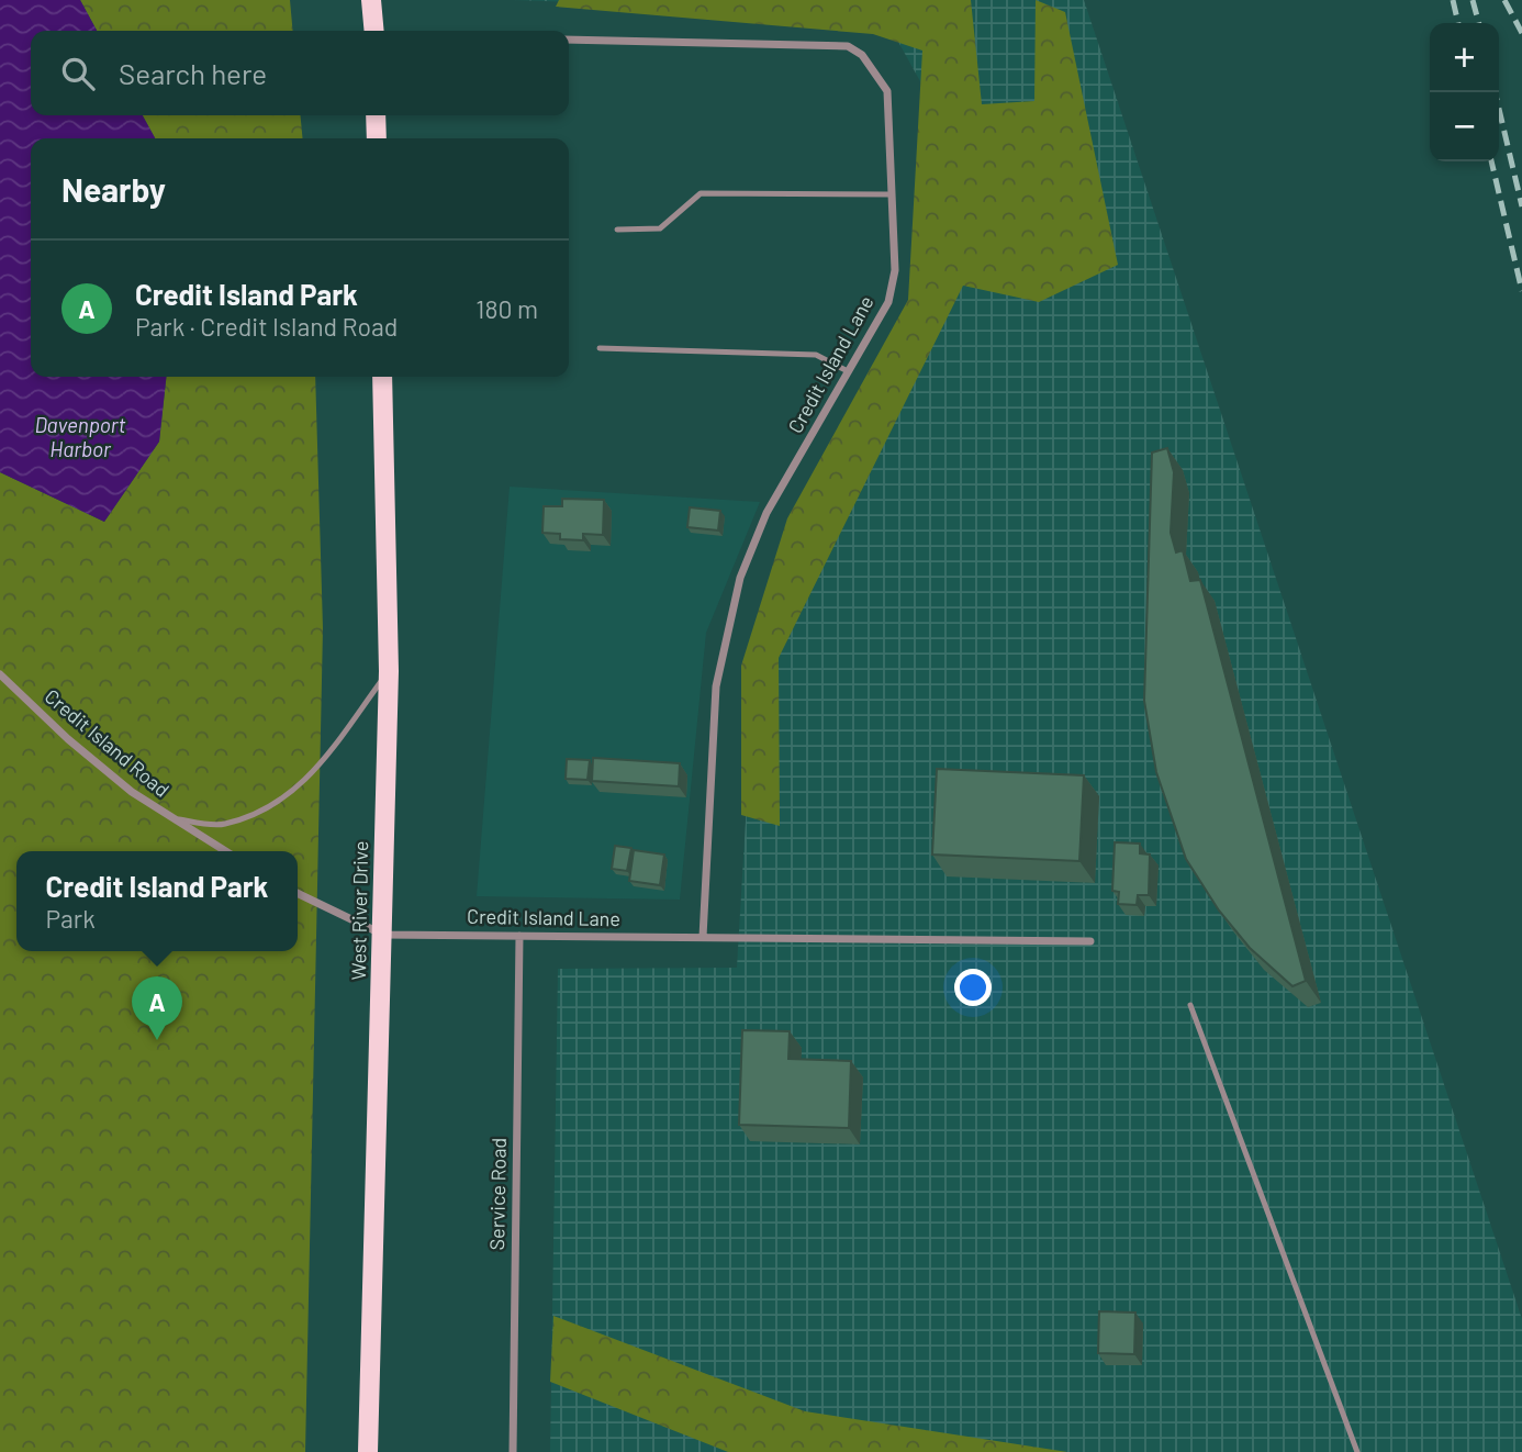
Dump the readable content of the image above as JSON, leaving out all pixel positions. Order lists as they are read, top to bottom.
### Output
{
  "streets": {
    "main road": ["West River Drive"],
    "street": ["Credit Island Lane", "Credit Island Road", "Service Road"]
  },
  "crossings": [
    ["Credit Island Lane", "West River Drive"],
    ["Credit Island Lane", "Service Road"]
  ],
  "water": ["Davenport Harbor"],
  "page": {
    "map_buttons": ["+", "−"],
    "search": "Search here",
    "heading": "Nearby",
    "list": [
      {
        "mark": "A",
        "name": "Credit Island Park",
        "note": "Park · Credit Island Road",
        "value": "180 m"
      }
    ],
    "popup": ["Credit Island Park", "Park"],
    "pins": "A"
  }
}
